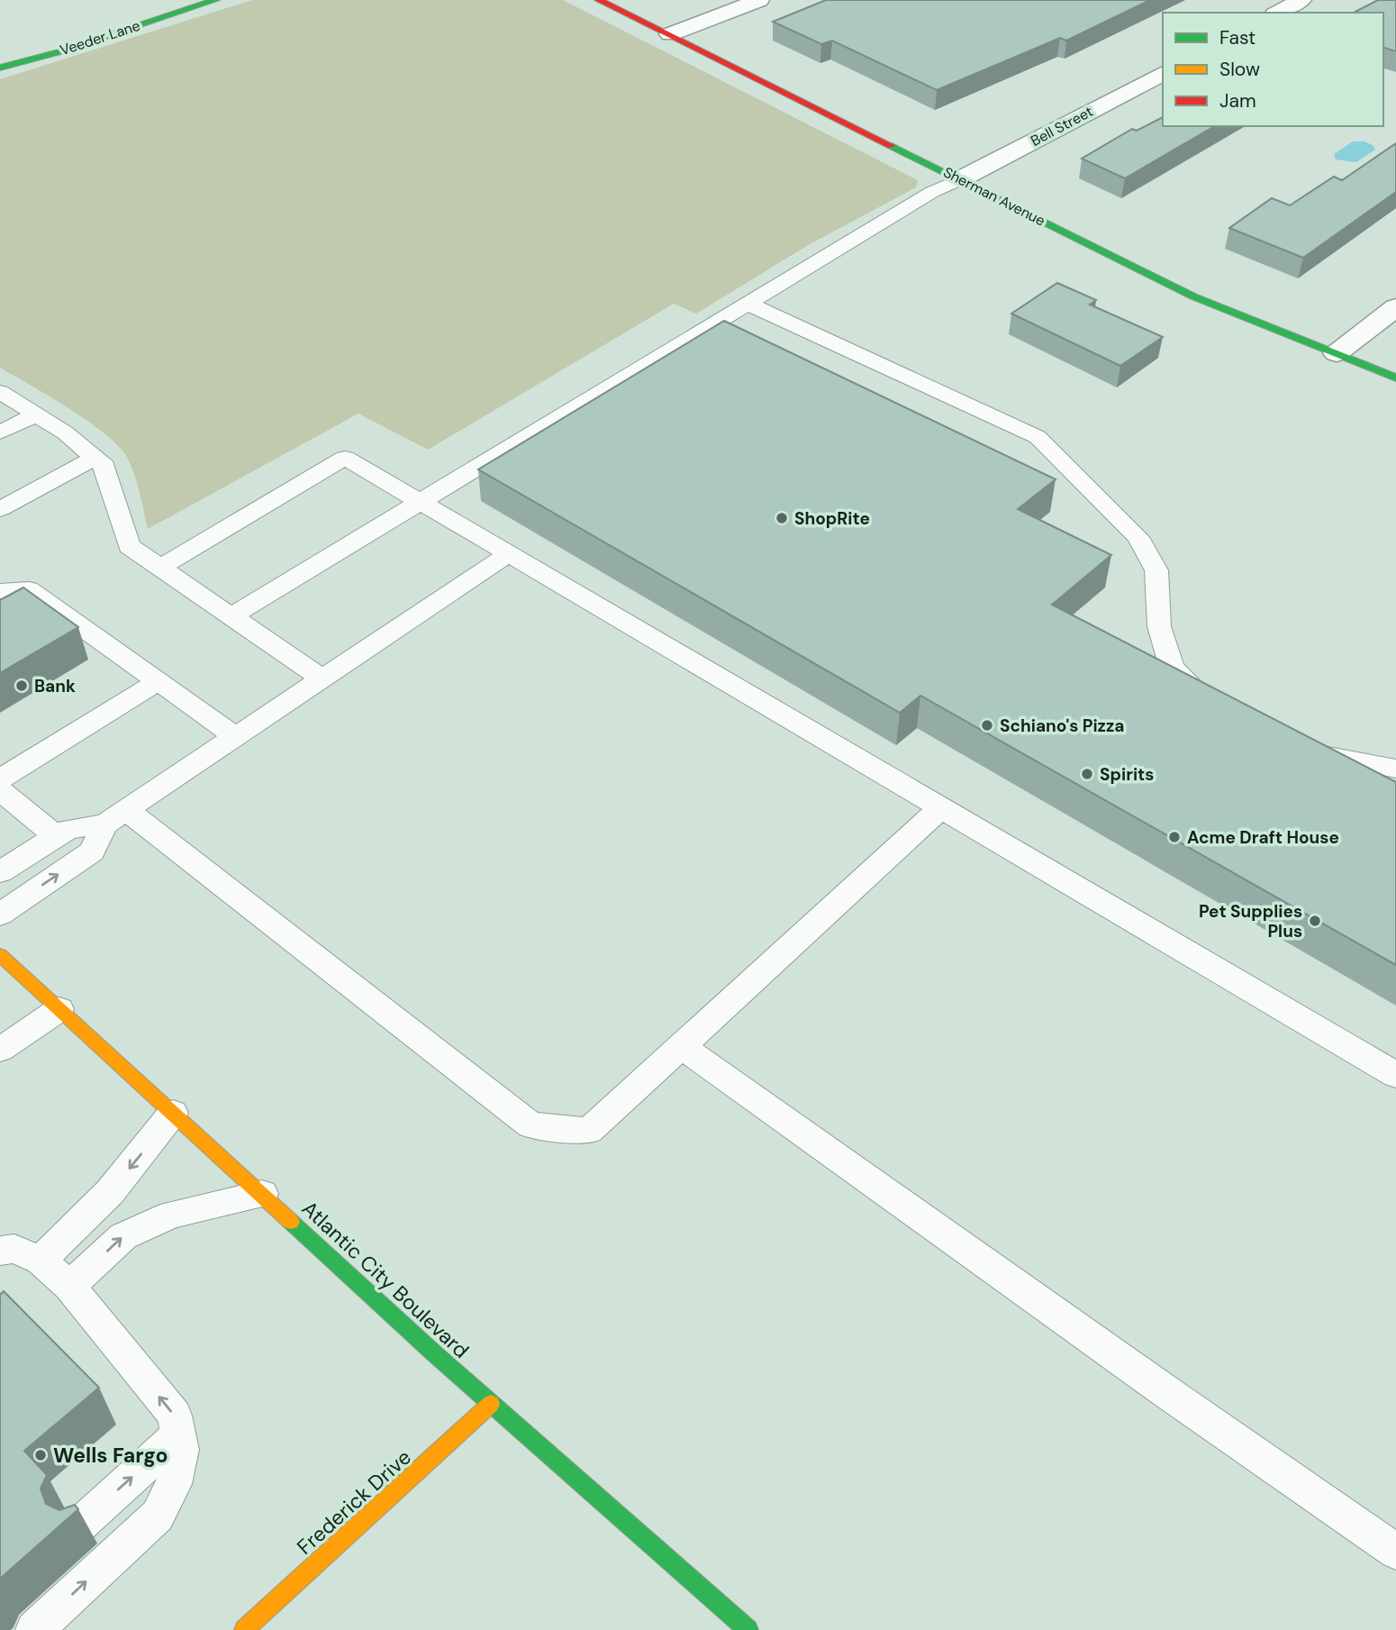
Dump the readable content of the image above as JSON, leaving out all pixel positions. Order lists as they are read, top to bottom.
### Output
{
  "streets": {
    "main road": [
      "Veeder Lane",
      "Sherman Avenue",
      "Atlantic City Boulevard",
      "Frederick Drive"
    ],
    "street": ["Bell Street"]
  },
  "crossings": [
    ["Bell Street", "Sherman Avenue"],
    ["Atlantic City Boulevard", "Frederick Drive"]
  ],
  "places": [
    "ShopRite",
    "Bank",
    "Schiano's Pizza",
    "Spirits",
    "Acme Draft House",
    "Pet Supplies Plus",
    "Wells Fargo"
  ],
  "legend": ["Fast", "Slow", "Jam"]
}
